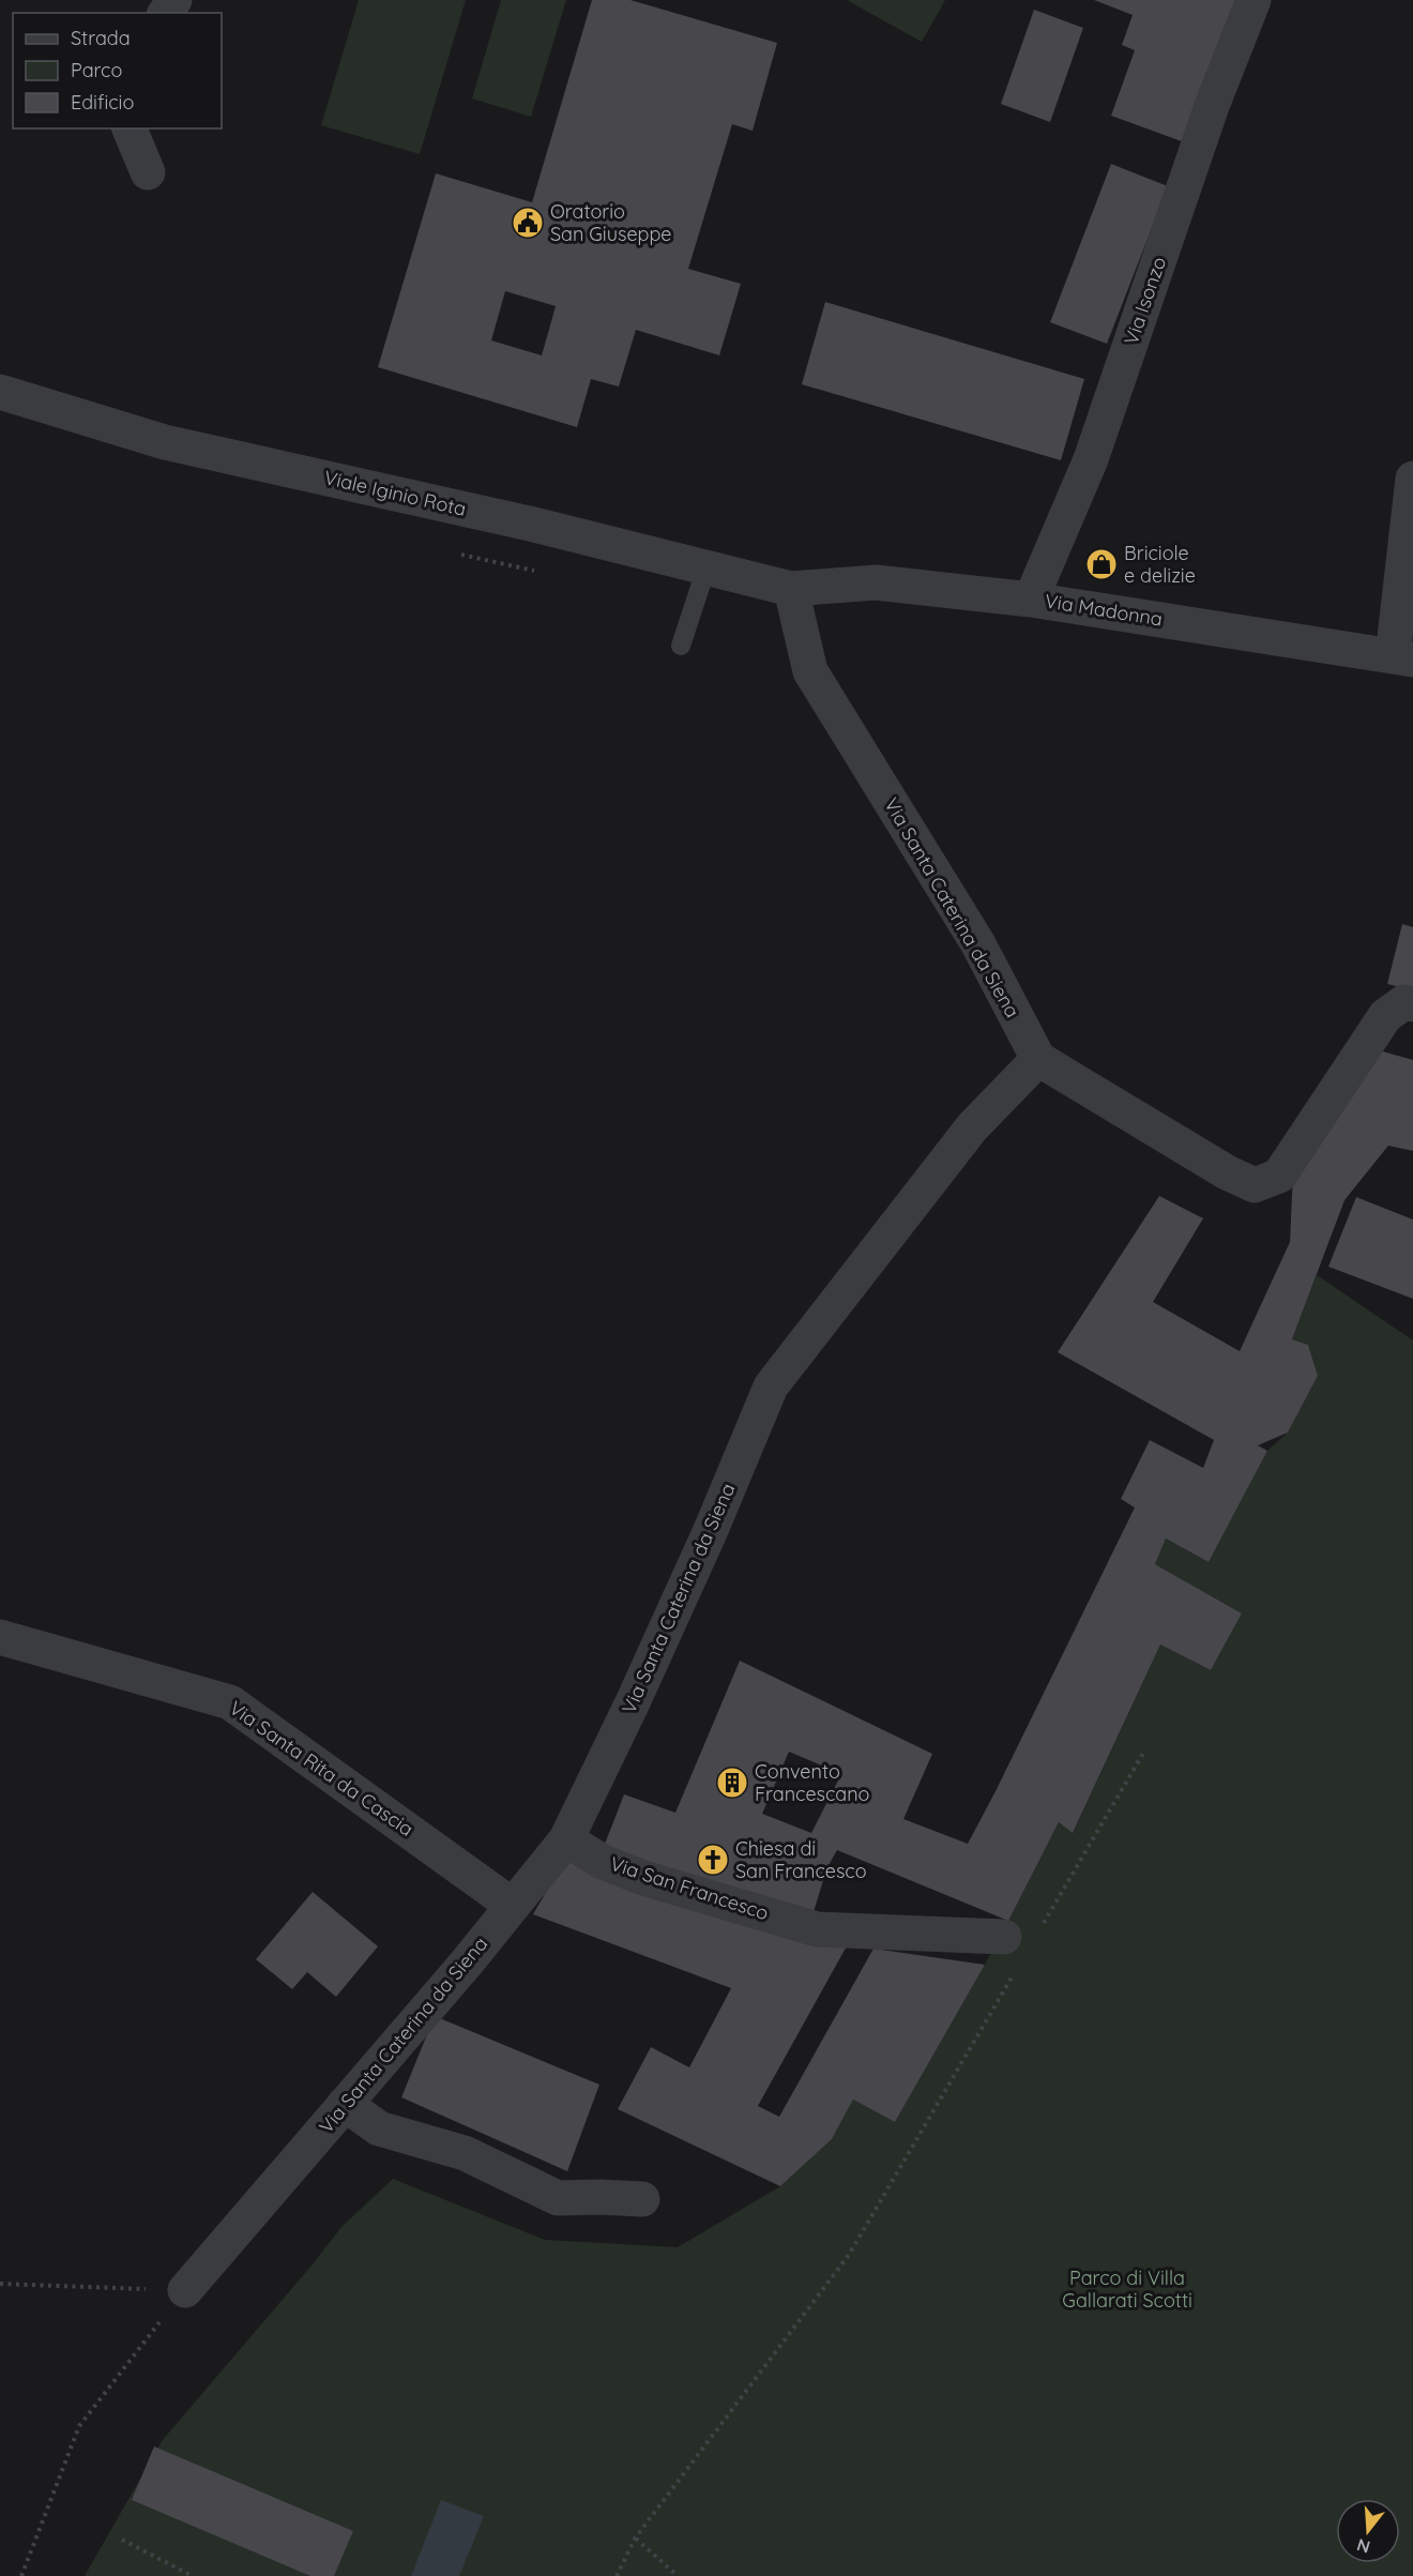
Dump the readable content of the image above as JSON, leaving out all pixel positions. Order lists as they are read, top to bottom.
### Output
{
  "streets": {
    "street": [
      "Via Isonzo",
      "Viale Iginio Rota",
      "Via Madonna",
      "Via Santa Caterina da Siena",
      "Via Santa Rita da Cascia",
      "Via San Francesco"
    ]
  },
  "crossings": [
    ["Via Isonzo", "Via Madonna"],
    ["Viale Iginio Rota", "Via Madonna"],
    ["Viale Iginio Rota", "Via Santa Caterina da Siena"],
    ["Via Madonna", "Via Santa Caterina da Siena"],
    ["Via Santa Caterina da Siena", "Via Santa Rita da Cascia"],
    ["Via Santa Caterina da Siena", "Via San Francesco"]
  ],
  "parks": ["Parco di Villa Gallarati Scotti"],
  "places": {
    "public building": ["Oratorio San Giuseppe"],
    "shop": ["Briciole e delizie"],
    "building": ["Convento Francescano"],
    "church": ["Chiesa di San Francesco"]
  },
  "legend": ["Strada", "Parco", "Edificio"],
  "north": "bottom"
}
